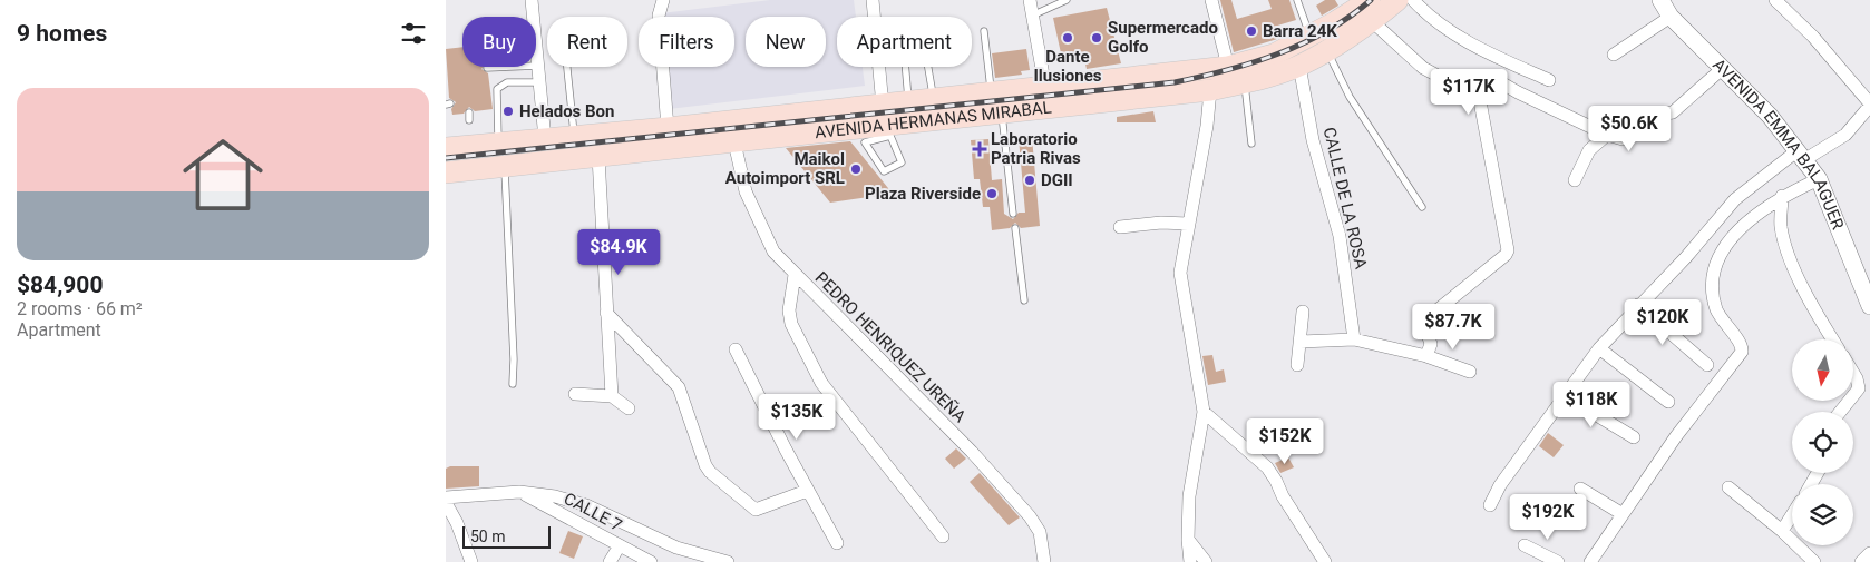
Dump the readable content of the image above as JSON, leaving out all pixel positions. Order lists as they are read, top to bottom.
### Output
{
  "streets": {
    "main road": ["AVENIDA HERMANAS MIRABAL"],
    "street": [
      "AVENIDA EMMA BALAGUER",
      "CALLE DE LA ROSA",
      "PEDRO HENRIQUEZ UREÑA",
      "CALLE 7"
    ]
  },
  "crossings": [
    ["AVENIDA HERMANAS MIRABAL", "CALLE DE LA ROSA"],
    ["AVENIDA HERMANAS MIRABAL", "PEDRO HENRIQUEZ UREÑA"]
  ],
  "places": {
    "other": [
      "Barra 24K",
      "Dante Ilusiones",
      "Supermercado Golfo",
      "Helados Bon",
      "Maikol Autoimport SRL",
      "DGII",
      "Plaza Riverside"
    ],
    "health": ["Laboratorio Patria Rivas"]
  },
  "scale_bar": "50 m",
  "north": "bottom",
  "page": {
    "heading": "9 homes",
    "chip": [
      "Buy",
      "Rent",
      "Filters",
      "New",
      "Apartment"
    ],
    "list": [
      {
        "name": "$84,900",
        "note": "2 rooms · 66 m² · Apartment"
      }
    ],
    "price": [
      "$117K",
      "$50.6K",
      "$84.9K",
      "$120K",
      "$87.7K",
      "$118K",
      "$135K",
      "$152K",
      "$192K"
    ],
    "scale": "50 m"
  }
}
